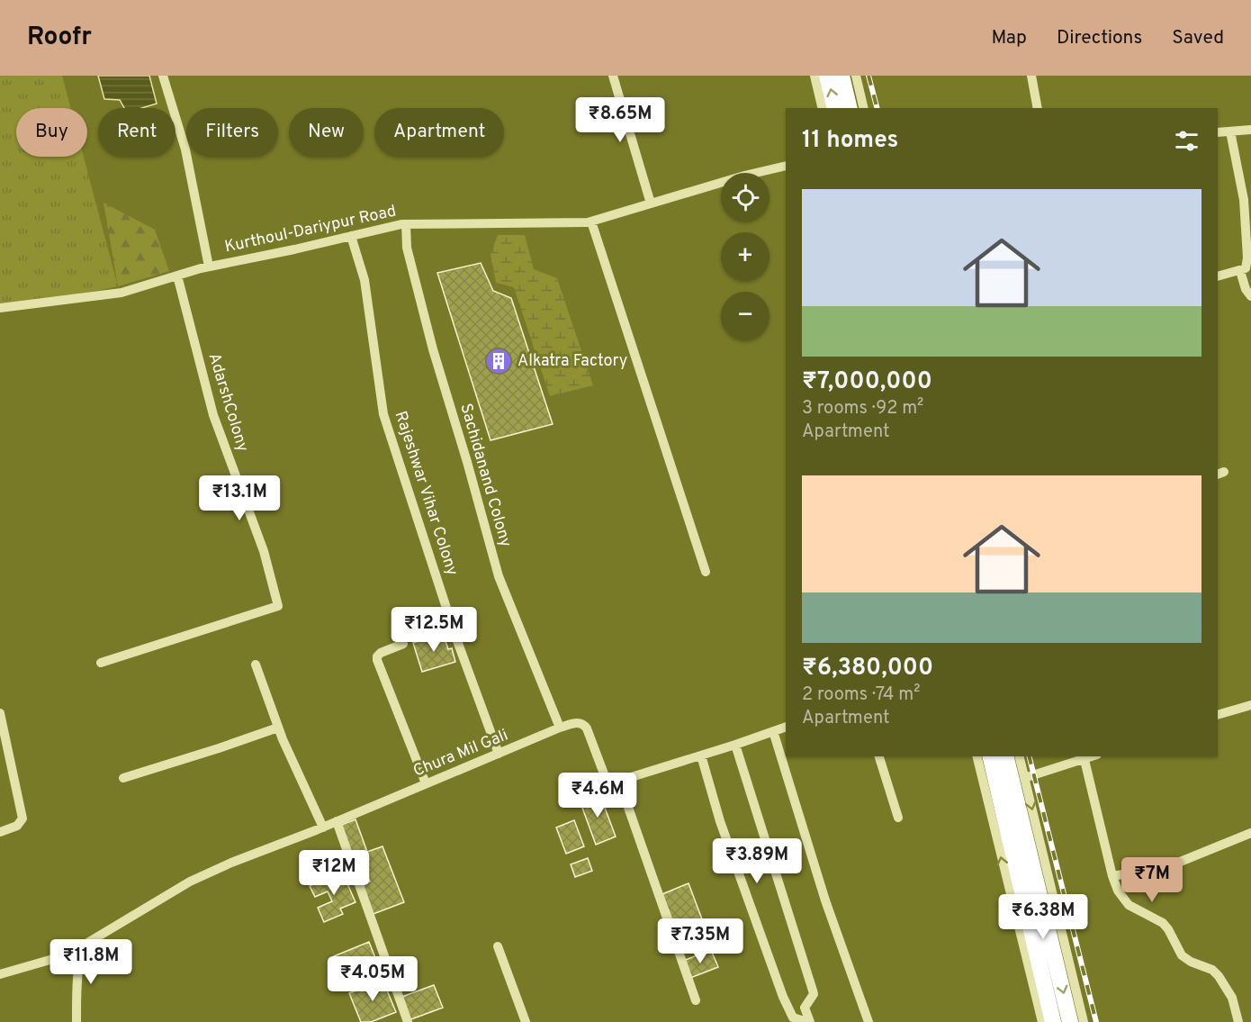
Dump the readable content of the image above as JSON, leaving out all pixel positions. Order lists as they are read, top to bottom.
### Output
{
  "streets": {
    "street": [
      "Kurthoul-Dariypur Road",
      "AdarshColony",
      "Sachidanand Colony",
      "Rajeshwar Vihar Colony",
      "Chura Mil Gali"
    ]
  },
  "crossings": [
    ["Kurthoul-Dariypur Road", "AdarshColony"],
    ["Kurthoul-Dariypur Road", "Sachidanand Colony"],
    ["Kurthoul-Dariypur Road", "Rajeshwar Vihar Colony"],
    ["Sachidanand Colony", "Chura Mil Gali"],
    ["Rajeshwar Vihar Colony", "Chura Mil Gali"]
  ],
  "places": {
    "building": ["Alkatra Factory"]
  },
  "page": {
    "header": "Roofr",
    "nav": ["Map", "Directions", "Saved"],
    "price": [
      "₹8.65M",
      "₹13.1M",
      "₹12.5M",
      "₹4.6M",
      "₹3.89M",
      "₹12M",
      "₹7M",
      "₹6.38M",
      "₹7.35M",
      "₹11.8M",
      "₹4.05M"
    ],
    "chip": [
      "Buy",
      "Rent",
      "Filters",
      "New",
      "Apartment"
    ],
    "heading": "11 homes",
    "map_buttons": ["+", "−"],
    "list": [
      {
        "name": "₹7,000,000",
        "note": "3 rooms · 92 m² · Apartment"
      },
      {
        "name": "₹6,380,000",
        "note": "2 rooms · 74 m² · Apartment"
      }
    ]
  }
}
